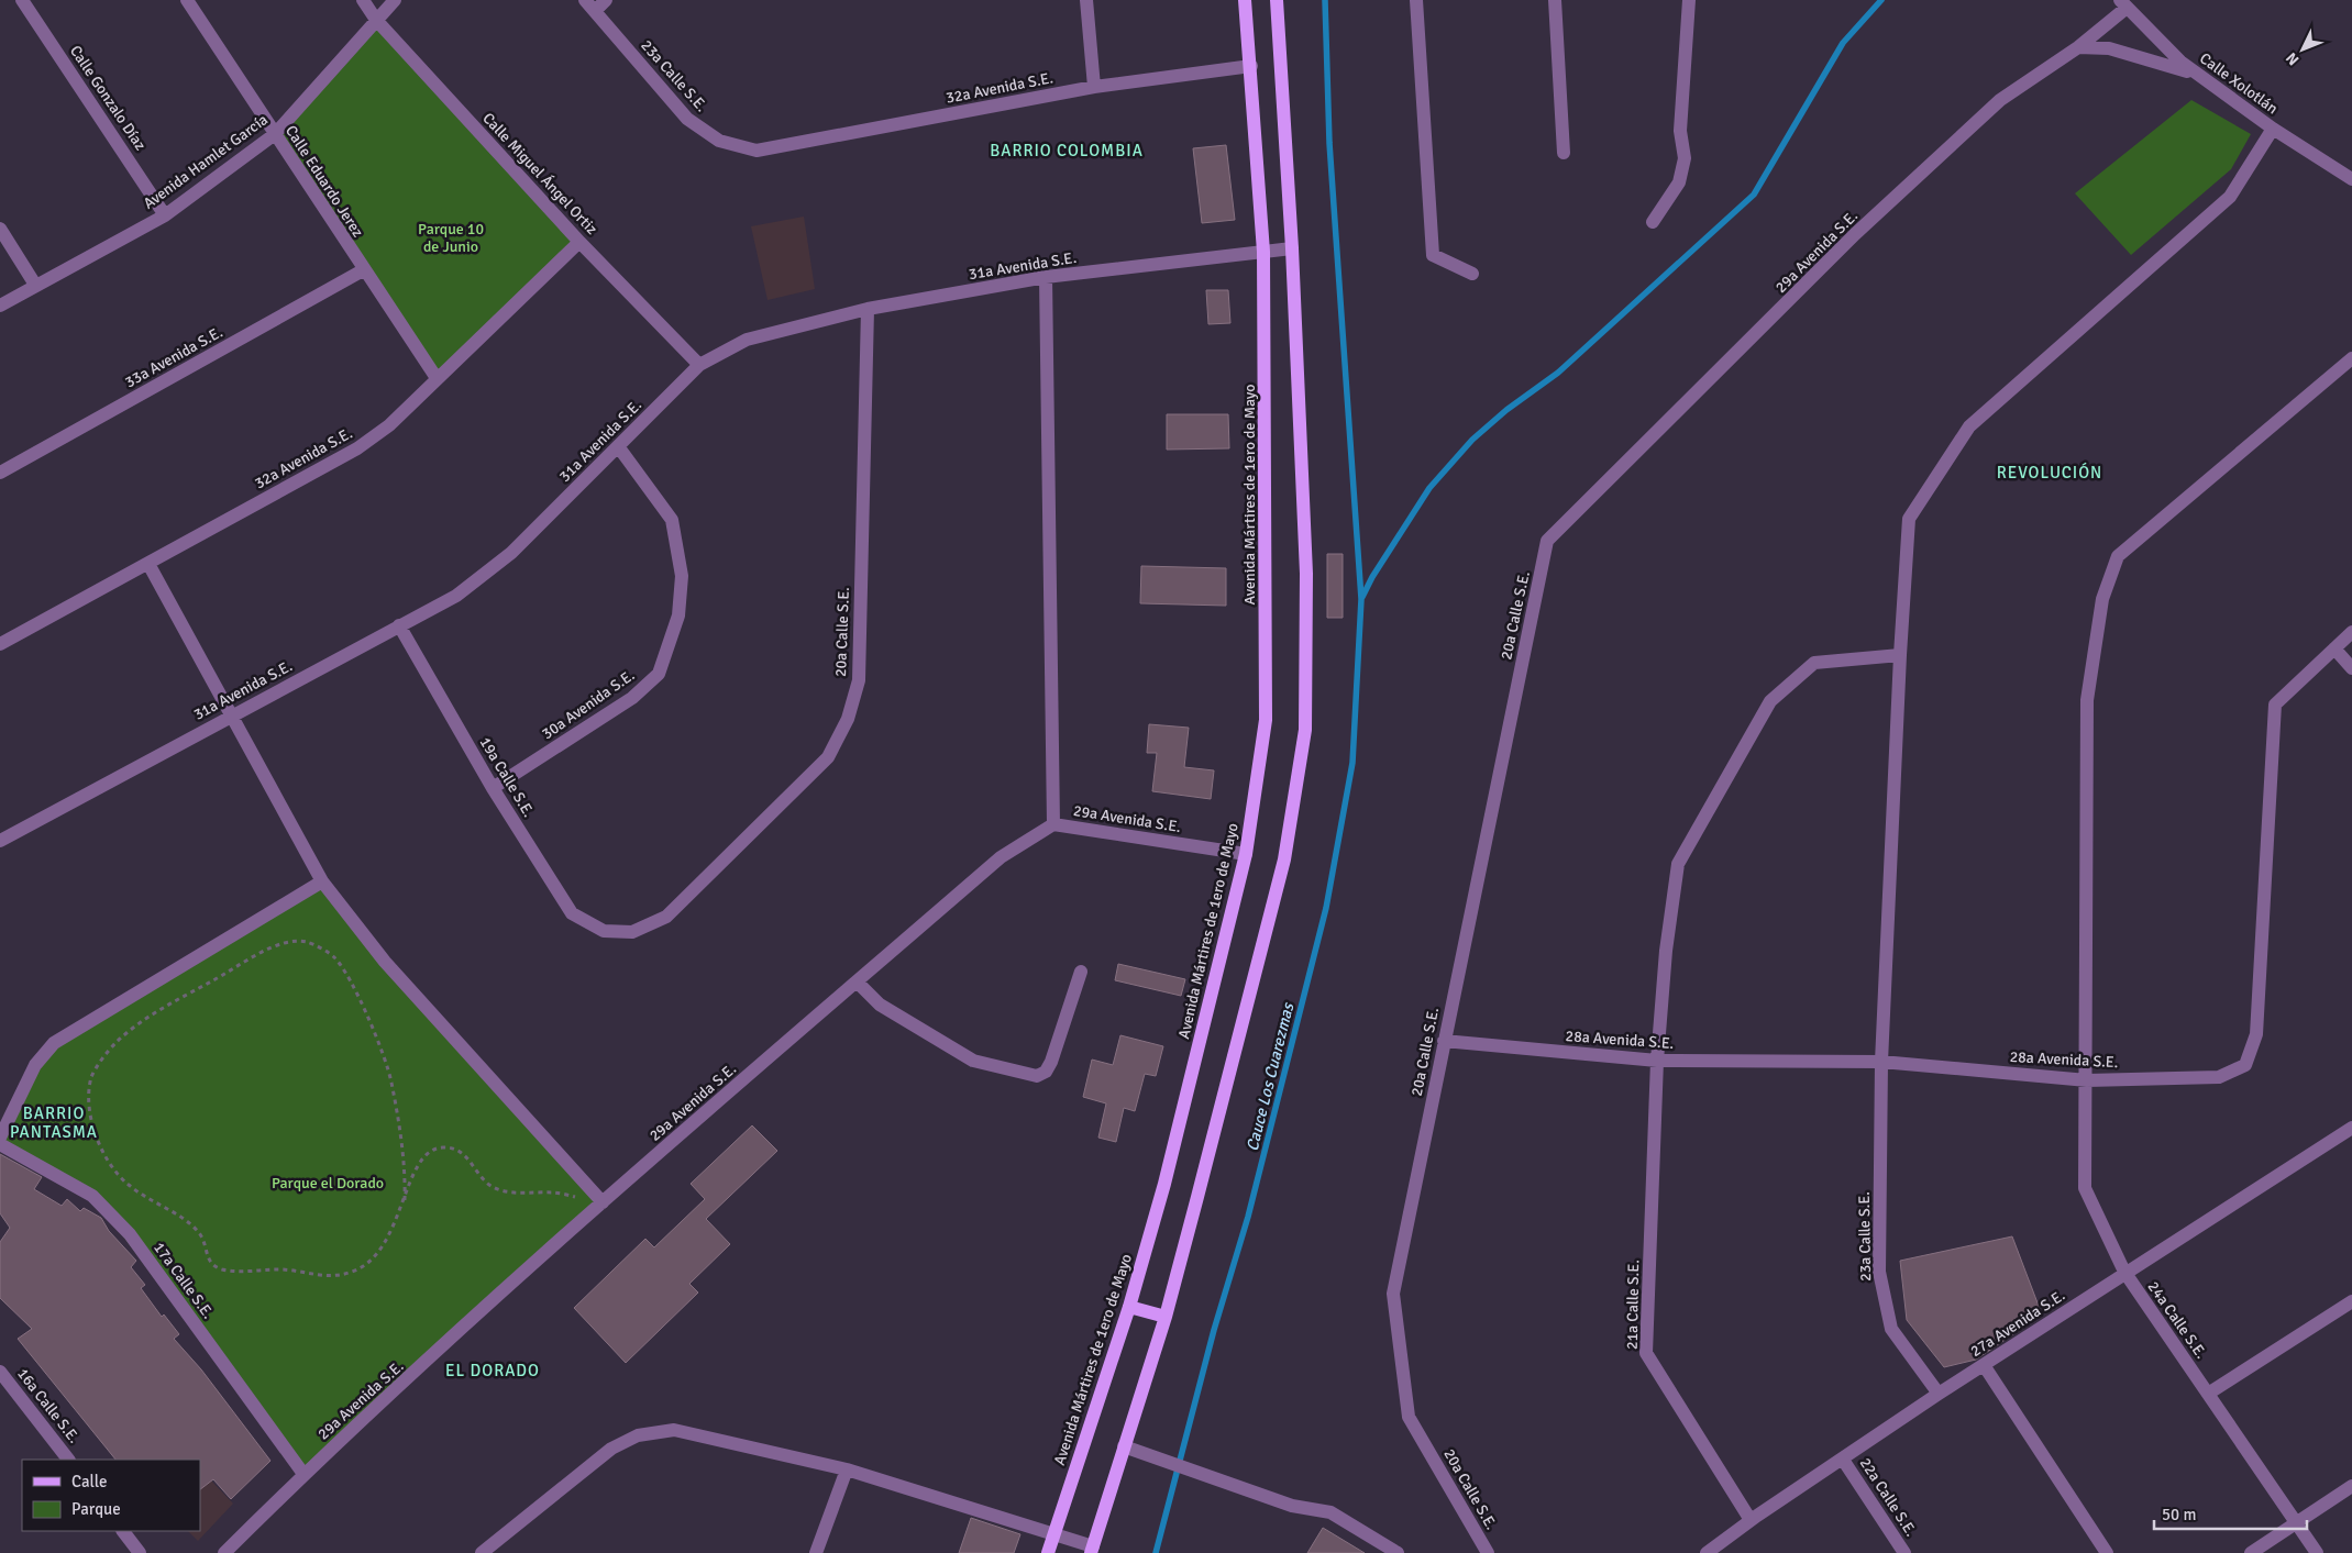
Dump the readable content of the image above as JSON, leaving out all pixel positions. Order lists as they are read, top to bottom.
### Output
{
  "streets": {
    "main road": ["Avenida Mártires de 1ero de Mayo"],
    "street": [
      "23a Calle S.E.",
      "Calle Xolotlán",
      "32a Avenida S.E.",
      "Calle Gonzalo Díaz",
      "Avenida Hamlet García",
      "Calle Miguel Ángel Ortiz",
      "Calle Eduardo Jerez",
      "29a Avenida S.E.",
      "31a Avenida S.E.",
      "33a Avenida S.E.",
      "20a Calle S.E.",
      "30a Avenida S.E.",
      "19a Calle S.E.",
      "28a Avenida S.E.",
      "17a Calle S.E.",
      "21a Calle S.E.",
      "24a Calle S.E.",
      "27a Avenida S.E.",
      "16a Calle S.E.",
      "22a Calle S.E."
    ]
  },
  "crossings": [
    ["23a Calle S.E.", "Calle Xolotlán"],
    ["23a Calle S.E.", "32a Avenida S.E."],
    ["23a Calle S.E.", "28a Avenida S.E."],
    ["23a Calle S.E.", "21a Calle S.E."],
    ["23a Calle S.E.", "27a Avenida S.E."],
    ["Calle Xolotlán", "29a Avenida S.E."],
    ["32a Avenida S.E.", "Calle Miguel Ángel Ortiz"],
    ["32a Avenida S.E.", "Calle Eduardo Jerez"],
    ["32a Avenida S.E.", "Avenida Mártires de 1ero de Mayo"],
    ["Calle Gonzalo Díaz", "Avenida Hamlet García"],
    ["Avenida Hamlet García", "Calle Miguel Ángel Ortiz"],
    ["Avenida Hamlet García", "Calle Eduardo Jerez"],
    ["Calle Miguel Ángel Ortiz", "31a Avenida S.E."],
    ["Calle Eduardo Jerez", "33a Avenida S.E."],
    ["29a Avenida S.E.", "Avenida Mártires de 1ero de Mayo"],
    ["29a Avenida S.E.", "20a Calle S.E."],
    ["29a Avenida S.E.", "17a Calle S.E."],
    ["31a Avenida S.E.", "Avenida Mártires de 1ero de Mayo"],
    ["31a Avenida S.E.", "20a Calle S.E."],
    ["31a Avenida S.E.", "30a Avenida S.E."],
    ["31a Avenida S.E.", "19a Calle S.E."],
    ["20a Calle S.E.", "19a Calle S.E."],
    ["20a Calle S.E.", "28a Avenida S.E."],
    ["30a Avenida S.E.", "19a Calle S.E."],
    ["28a Avenida S.E.", "21a Calle S.E."],
    ["28a Avenida S.E.", "24a Calle S.E."],
    ["21a Calle S.E.", "27a Avenida S.E."],
    ["24a Calle S.E.", "27a Avenida S.E."],
    ["27a Avenida S.E.", "22a Calle S.E."]
  ],
  "districts": [
    "BARRIO COLOMBIA",
    "REVOLUCIÓN",
    "BARRIO PANTASMA",
    "EL DORADO"
  ],
  "water": ["Cauce Los Cuarezmas"],
  "parks": ["Parque 10 de Junio", "Parque el Dorado"],
  "legend": ["Calle", "Parque"],
  "scale_bar": "50 m",
  "north": "bottom left"
}
